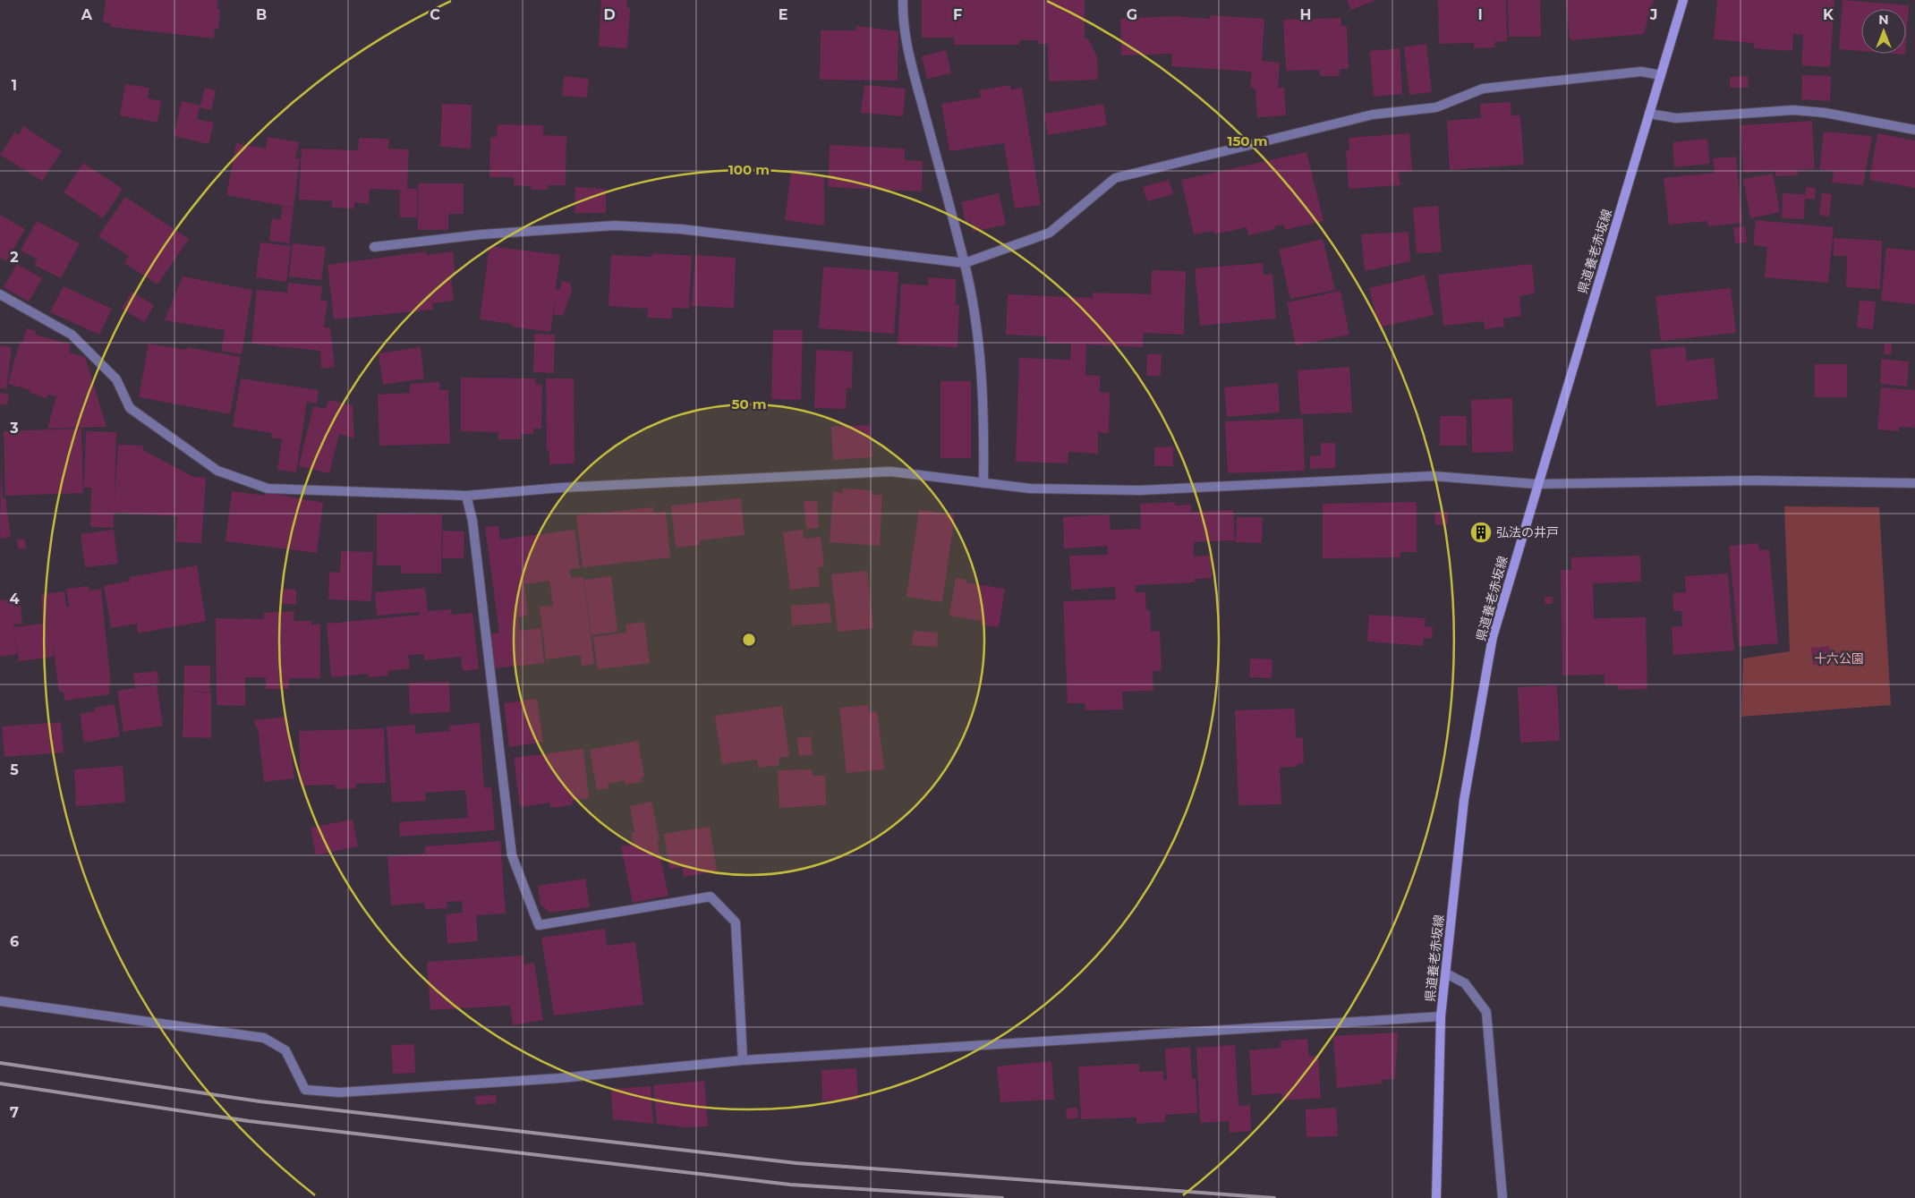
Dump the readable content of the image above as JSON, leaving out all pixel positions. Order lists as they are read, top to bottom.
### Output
{
  "streets": {
    "main road": ["県道養老赤坂線"]
  },
  "parks": ["十六公園"],
  "places": {
    "building": ["弘法の井戸"]
  },
  "north": "top",
  "grid": {
    "columns": [
      "A",
      "B",
      "C",
      "D",
      "E",
      "F",
      "G",
      "H",
      "I",
      "J",
      "K"
    ],
    "rows": [
      "1",
      "2",
      "3",
      "4",
      "5",
      "6",
      "7"
    ]
  },
  "rings": ["150 m", "100 m", "50 m"]
}
